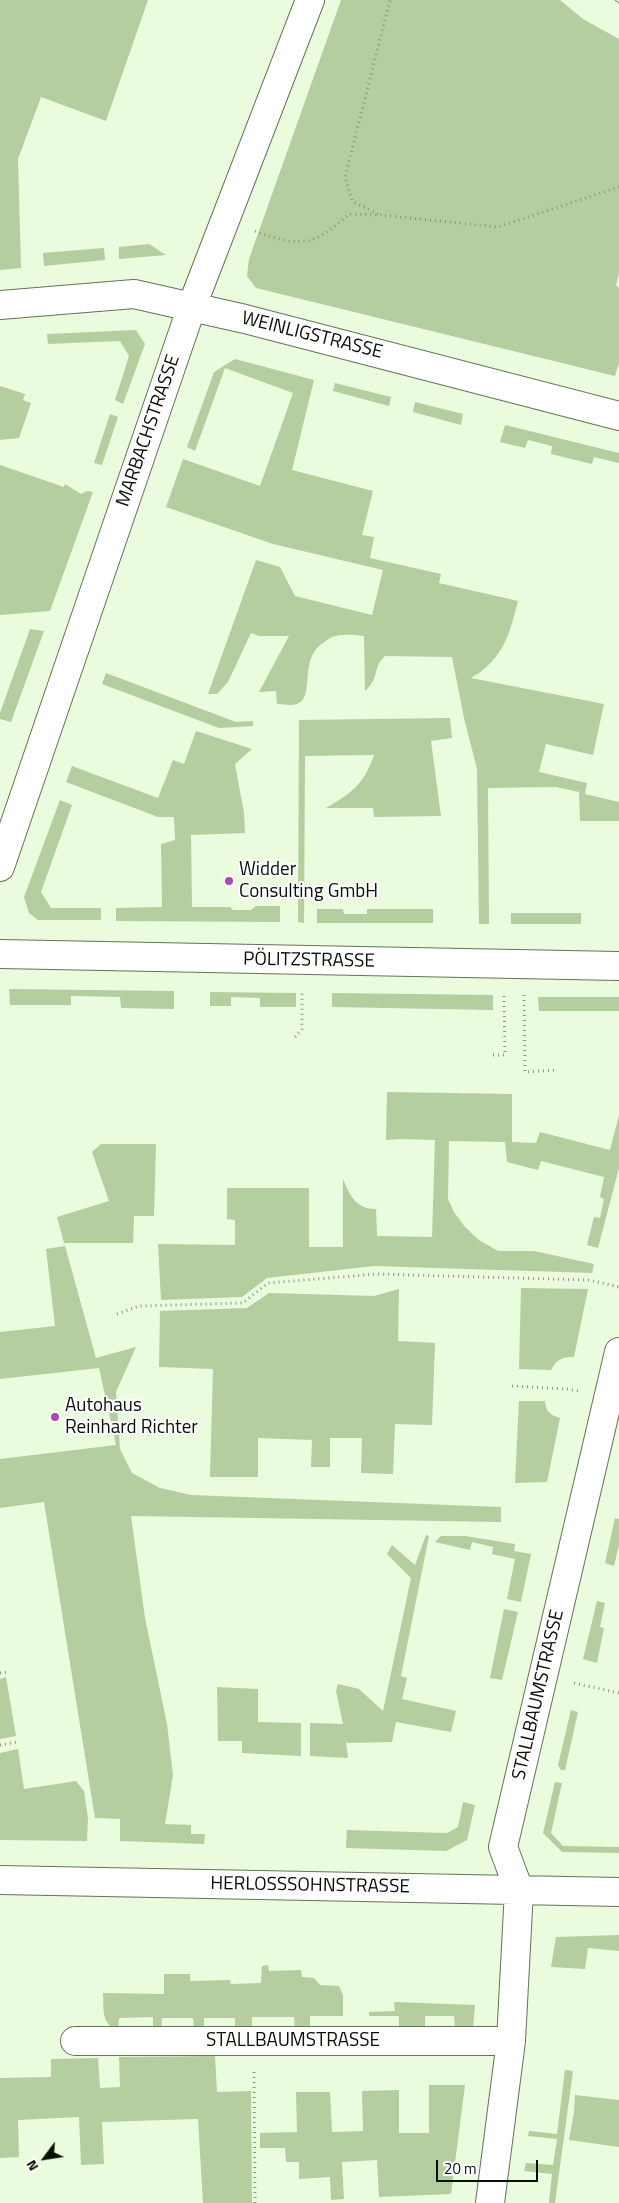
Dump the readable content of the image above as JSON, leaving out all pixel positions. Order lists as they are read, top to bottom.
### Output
{
  "streets": {
    "street": [
      "WEINLIGSTRASSE",
      "MARBACHSTRASSE",
      "PÖLITZSTRASSE",
      "STALLBAUMSTRASSE",
      "HERLOSSSOHNSTRASSE"
    ]
  },
  "crossings": [
    ["WEINLIGSTRASSE", "MARBACHSTRASSE"],
    ["STALLBAUMSTRASSE", "HERLOSSSOHNSTRASSE"]
  ],
  "places": ["Widder Consulting GmbH", "Autohaus Reinhard Richter"],
  "scale_bar": "20 m",
  "north": "bottom left"
}
